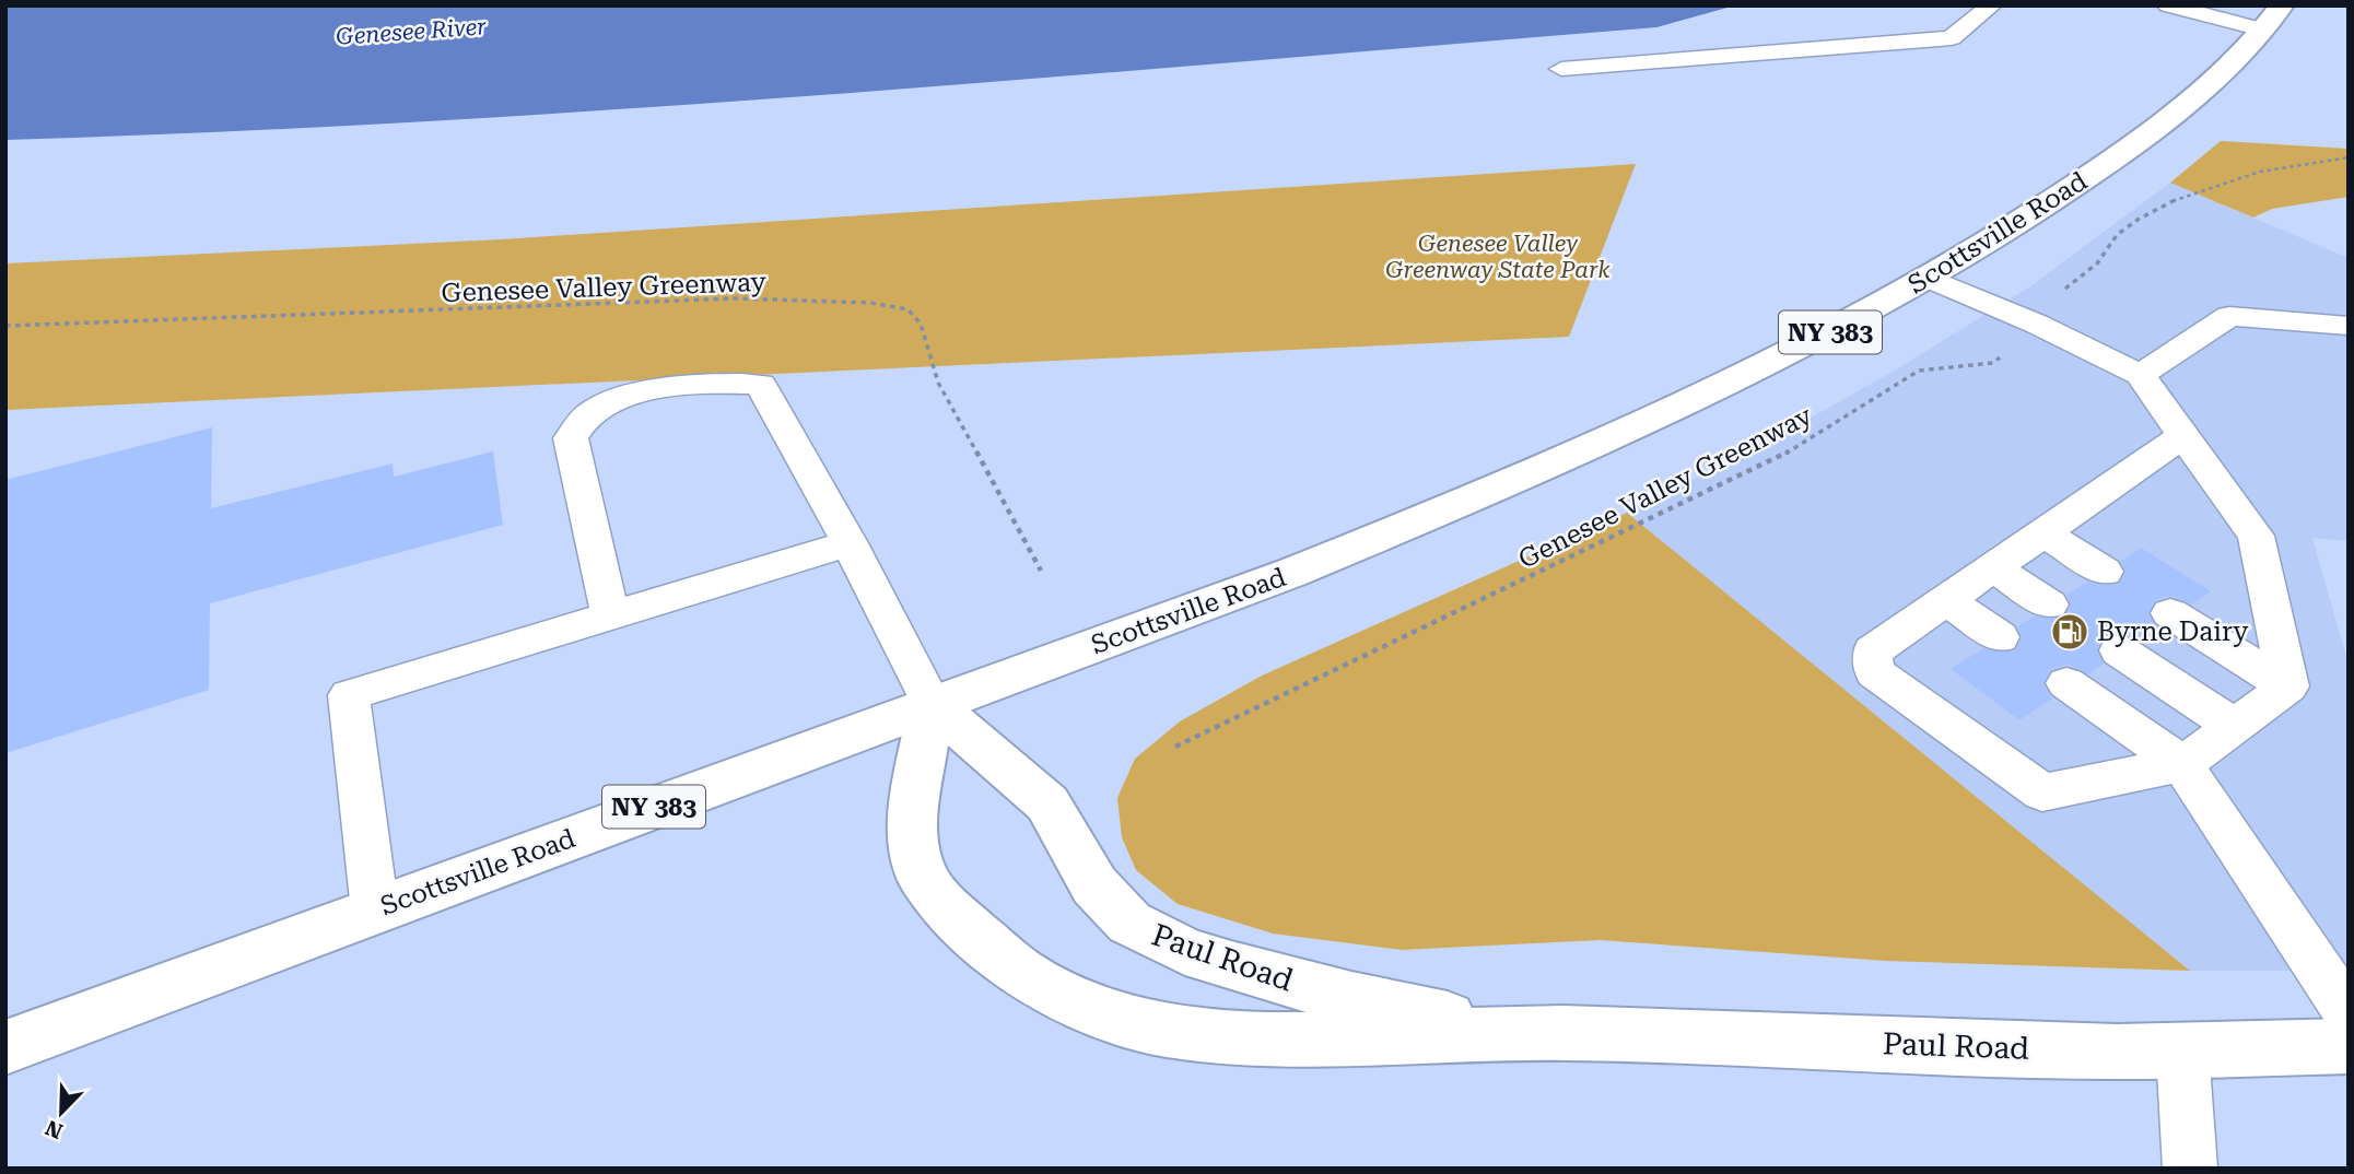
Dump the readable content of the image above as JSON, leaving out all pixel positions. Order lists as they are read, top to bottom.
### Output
{
  "streets": {
    "main road": ["Scottsville Road", "NY 383", "Paul Road"],
    "path": ["Genesee Valley Greenway"]
  },
  "crossings": [
    ["Scottsville Road", "Paul Road"]
  ],
  "water": ["Genesee River"],
  "parks": ["Genesee Valley Greenway State Park"],
  "places": {
    "fuel station": ["Byrne Dairy"]
  },
  "north": "bottom left"
}
